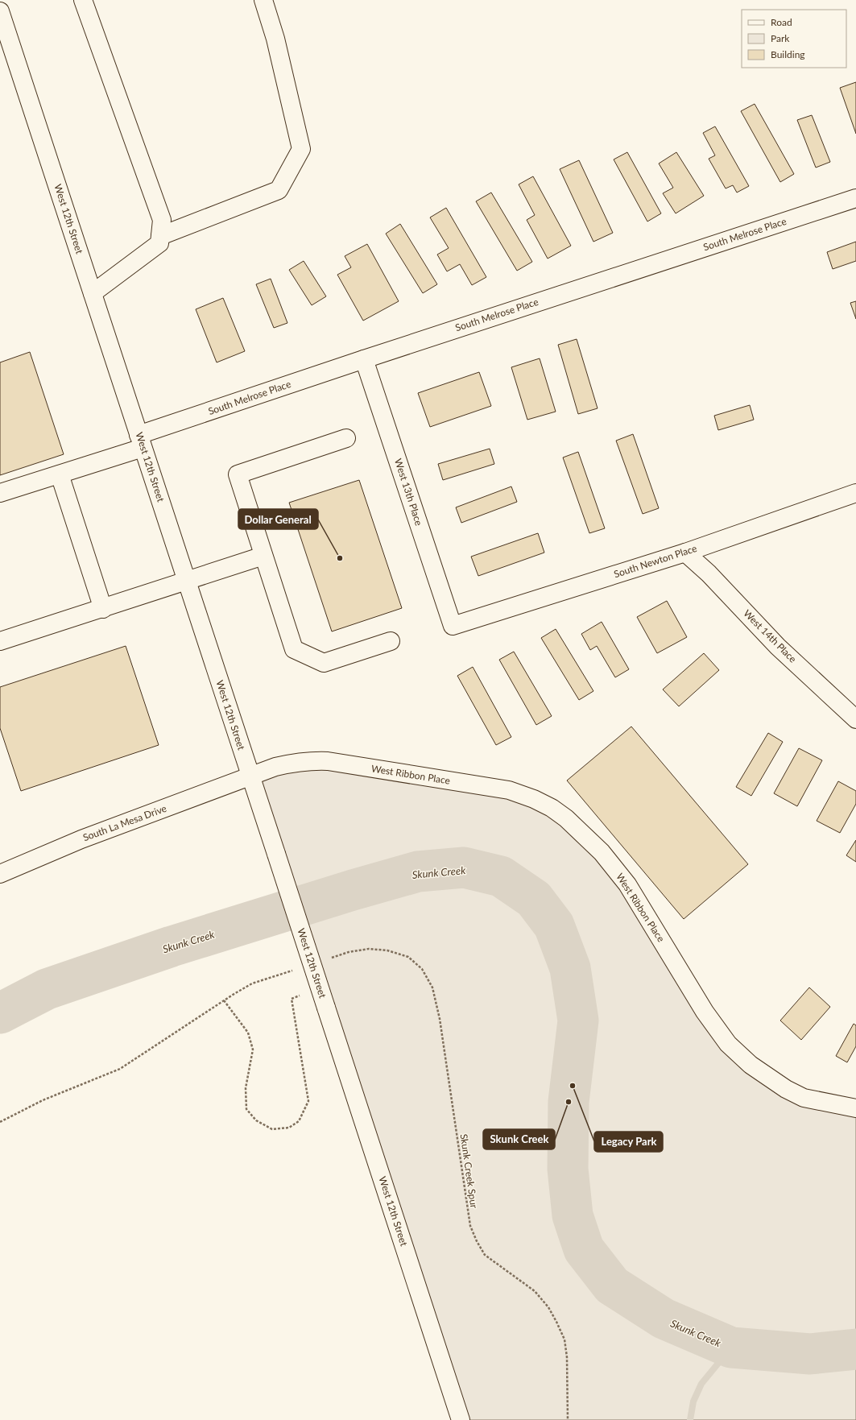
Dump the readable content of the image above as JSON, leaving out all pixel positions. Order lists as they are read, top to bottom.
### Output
{
  "streets": {
    "street": [
      "West 12th Street",
      "South Melrose Place",
      "West 13th Place",
      "South Newton Place",
      "West 14th Place",
      "West Ribbon Place",
      "South La Mesa Drive"
    ],
    "path": ["Skunk Creek Spur"]
  },
  "crossings": [
    ["West 12th Street", "South Melrose Place"],
    ["West 12th Street", "West Ribbon Place"],
    ["West 12th Street", "South La Mesa Drive"],
    ["South Melrose Place", "West 13th Place"],
    ["West 13th Place", "South Newton Place"],
    ["South Newton Place", "West 14th Place"],
    ["West Ribbon Place", "South La Mesa Drive"]
  ],
  "water": ["Skunk Creek"],
  "places": ["Dollar General", "Legacy Park", "Skunk Creek"],
  "legend": ["Road", "Park", "Building"]
}
